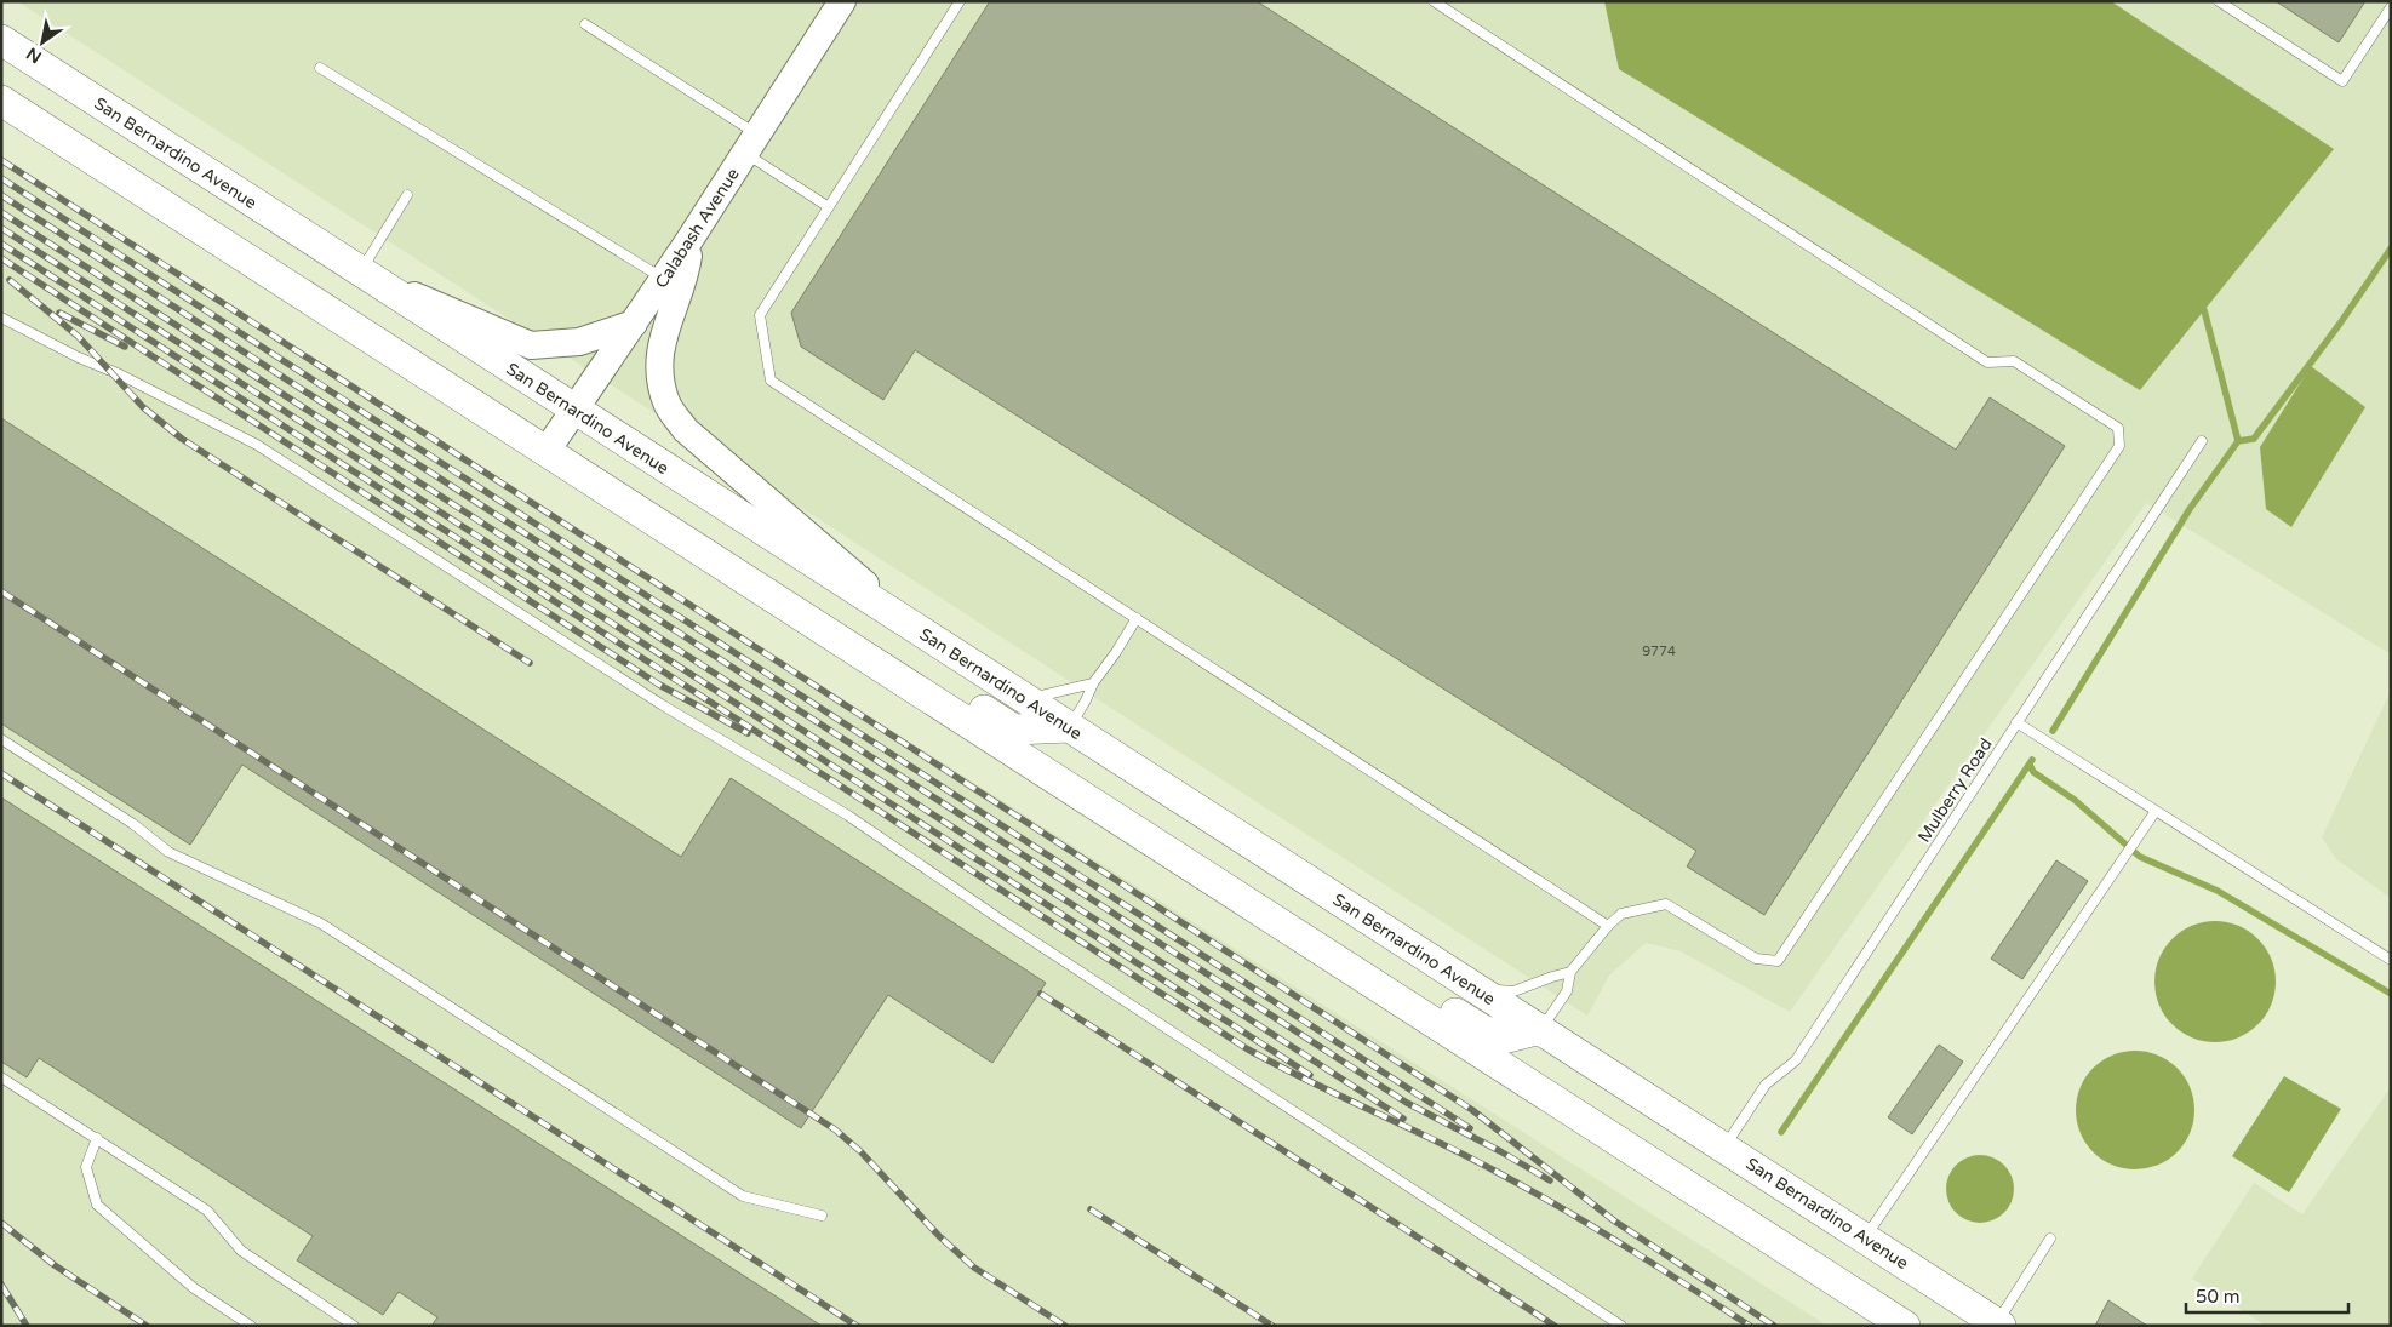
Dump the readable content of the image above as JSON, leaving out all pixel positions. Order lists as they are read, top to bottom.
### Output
{
  "streets": {
    "main road": ["San Bernardino Avenue"],
    "street": ["Calabash Avenue"],
    "lane": ["Mulberry Road"]
  },
  "crossings": [
    ["San Bernardino Avenue", "Calabash Avenue"],
    ["San Bernardino Avenue", "Mulberry Road"]
  ],
  "house_numbers": ["9774"],
  "scale_bar": "50 m",
  "north": "bottom left"
}
